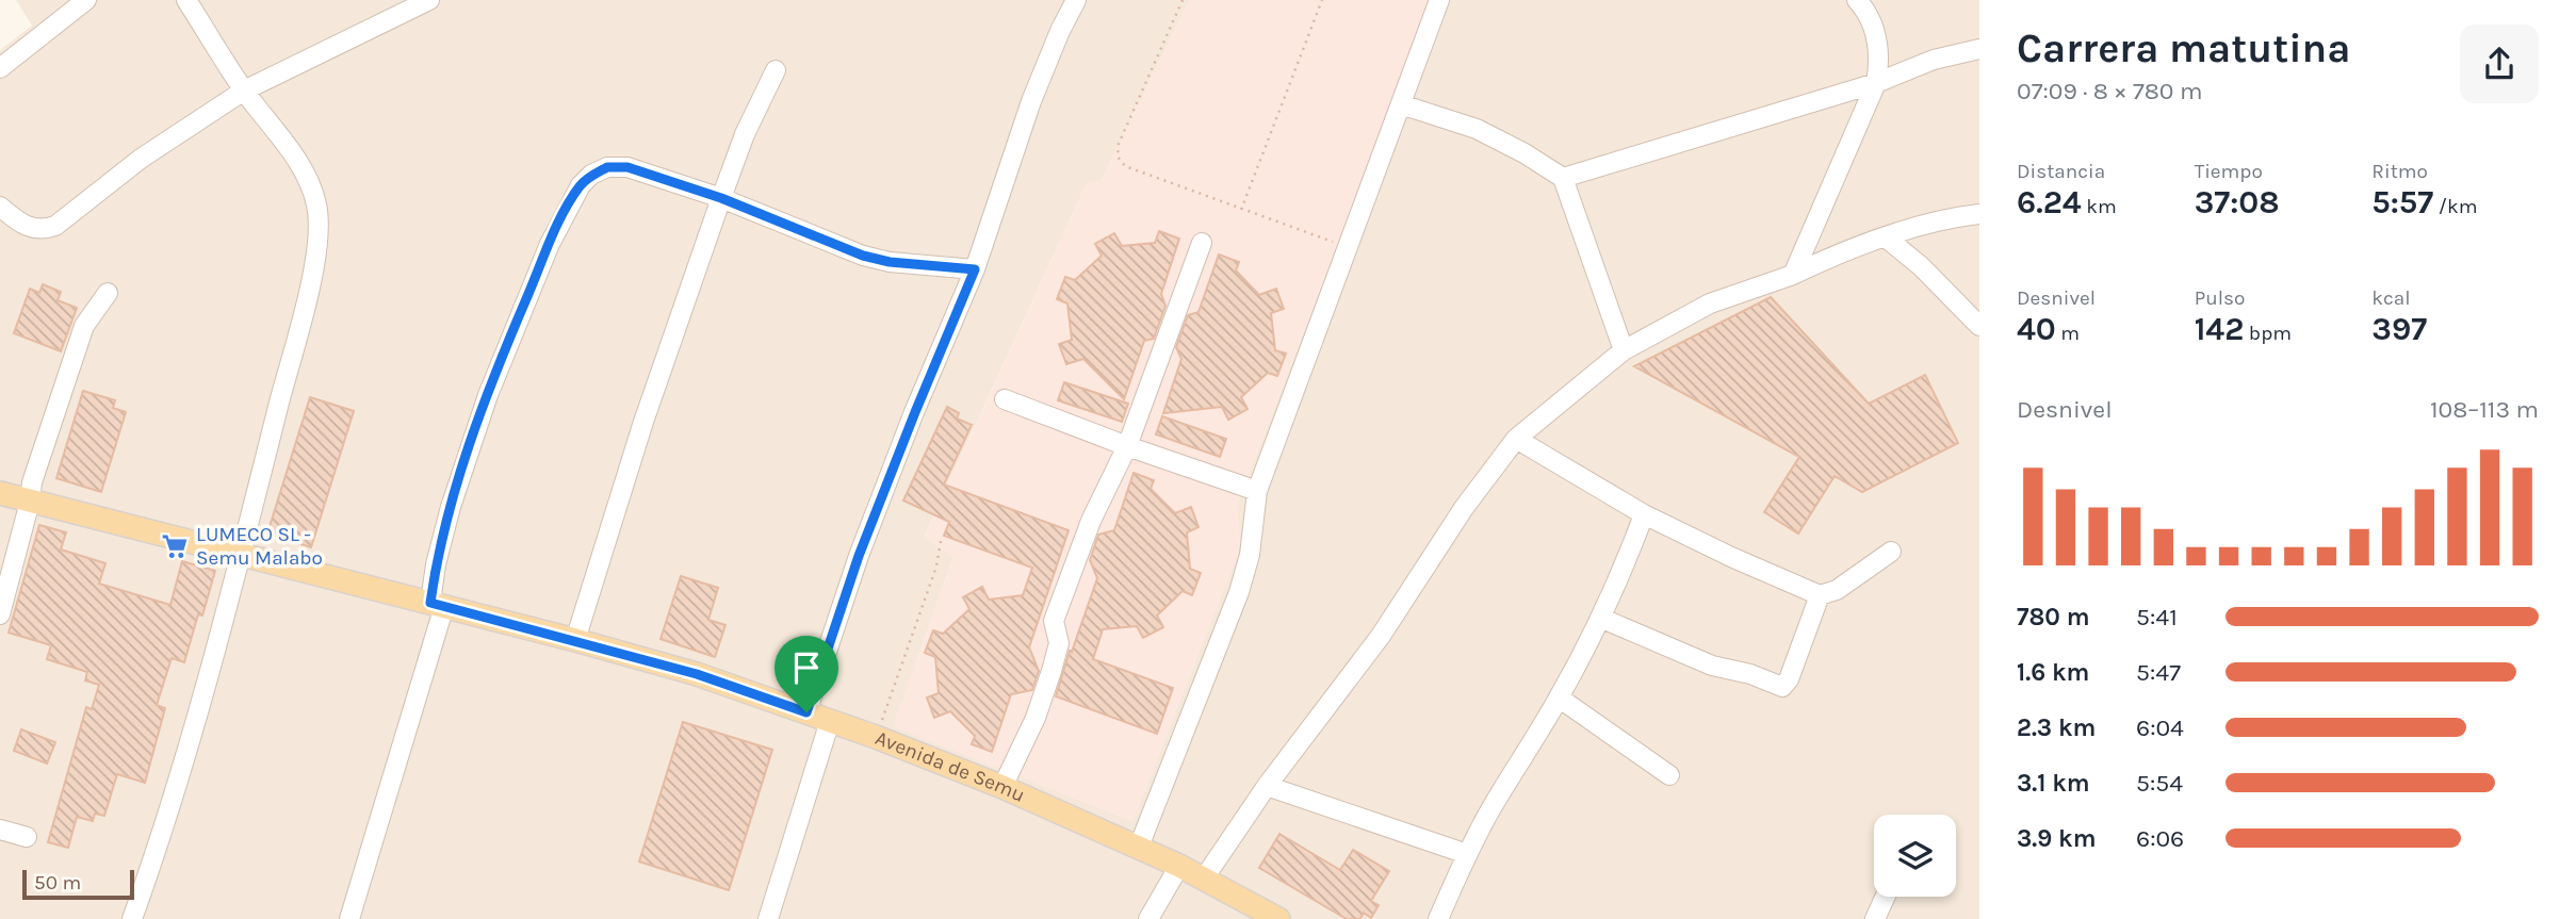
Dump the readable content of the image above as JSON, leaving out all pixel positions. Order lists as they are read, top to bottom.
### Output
{
  "streets": {
    "main road": ["Avenida de Semu"]
  },
  "places": {
    "supermarket": ["LUMECO SL - Semu Malabo"]
  },
  "scale_bar": "50 m",
  "page": {
    "heading": ["Carrera matutina", "07:09 · 8 × 780 m"],
    "stats": [
      ["Distancia", "6.24 km"],
      ["Tiempo", "37:08"],
      ["Ritmo", "5:57 /km"],
      ["Desnivel", "40 m"],
      ["Pulso", "142 bpm"],
      ["kcal", "397"]
    ],
    "chart": ["Desnivel", "108–113 m"],
    "list": [
      {
        "name": "780 m",
        "note": "5:41"
      },
      {
        "name": "1.6 km",
        "note": "5:47"
      },
      {
        "name": "2.3 km",
        "note": "6:04"
      },
      {
        "name": "3.1 km",
        "note": "5:54"
      },
      {
        "name": "3.9 km",
        "note": "6:06"
      }
    ],
    "scale": "50 m"
  }
}
